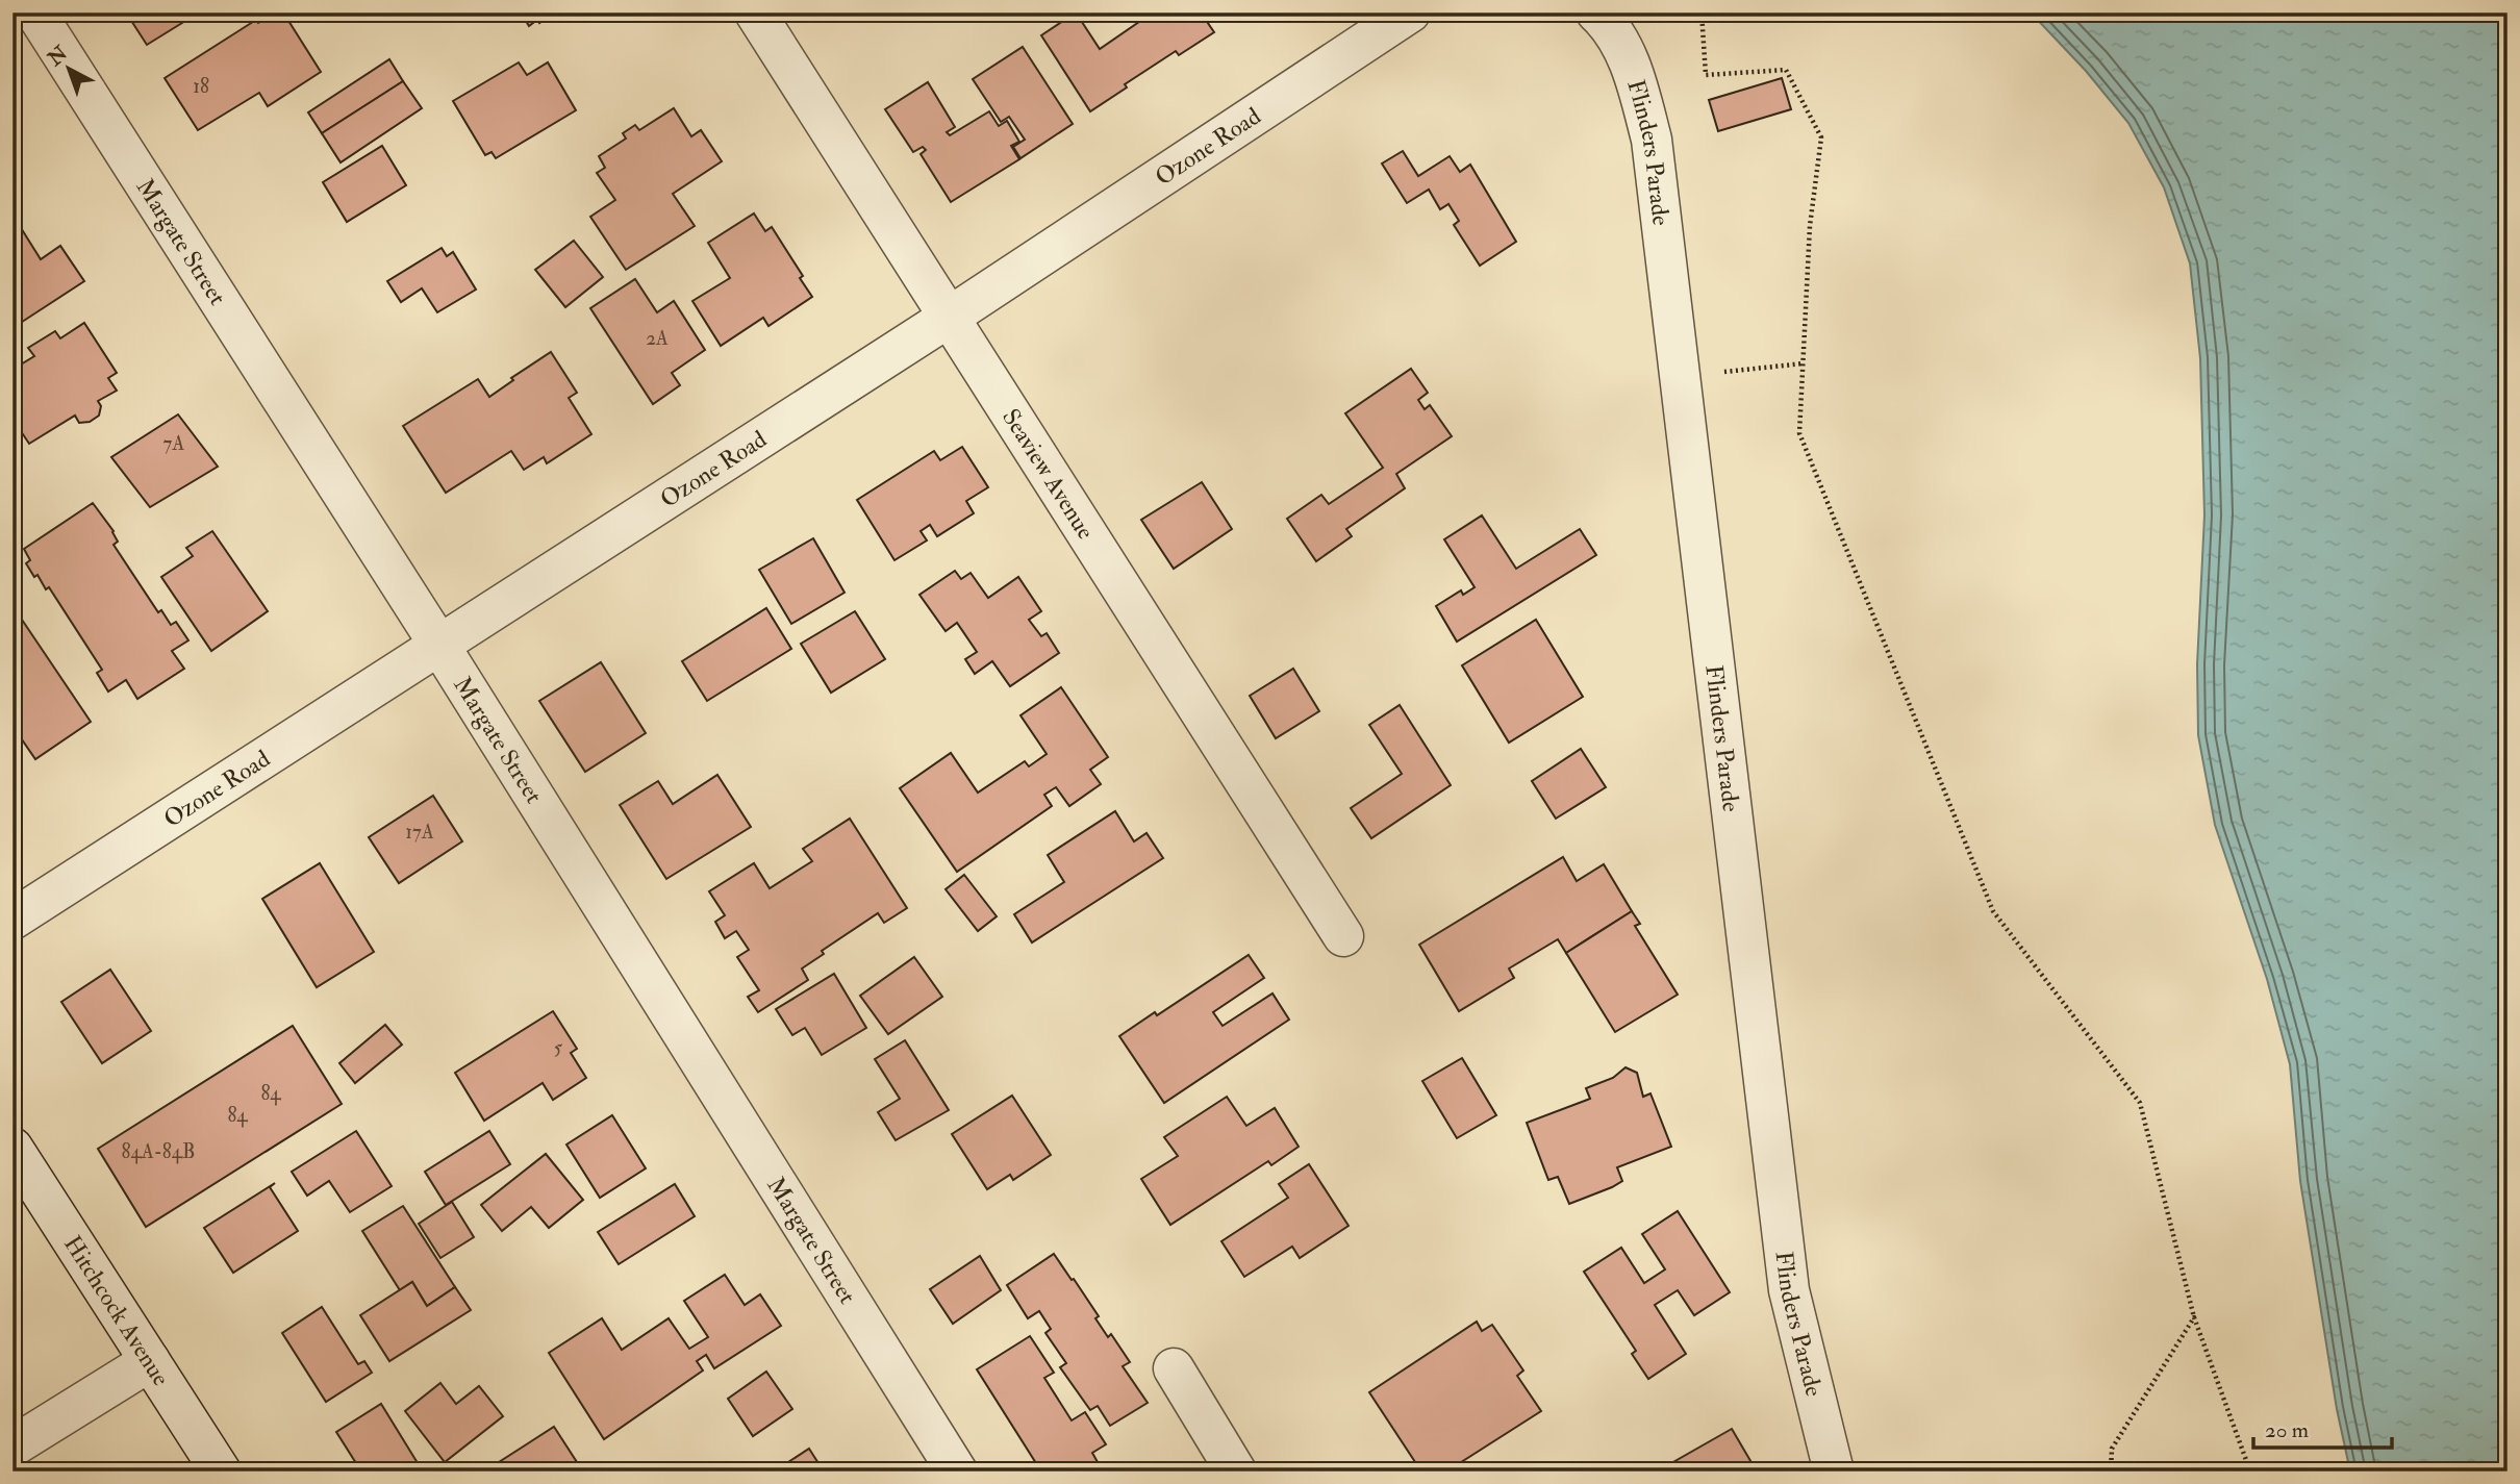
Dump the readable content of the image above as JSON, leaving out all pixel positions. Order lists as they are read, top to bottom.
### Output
{
  "streets": {
    "street": [
      "Ozone Road",
      "Flinders Parade",
      "Margate Street",
      "Seaview Avenue",
      "Hitchcock Avenue"
    ]
  },
  "crossings": [
    ["Ozone Road", "Margate Street"],
    ["Ozone Road", "Seaview Avenue"]
  ],
  "house_numbers": [
    "18",
    "2A",
    "7A",
    "17A",
    "5",
    "84",
    "84",
    "84A-84B"
  ],
  "scale_bar": "20 m",
  "north": "top left"
}
